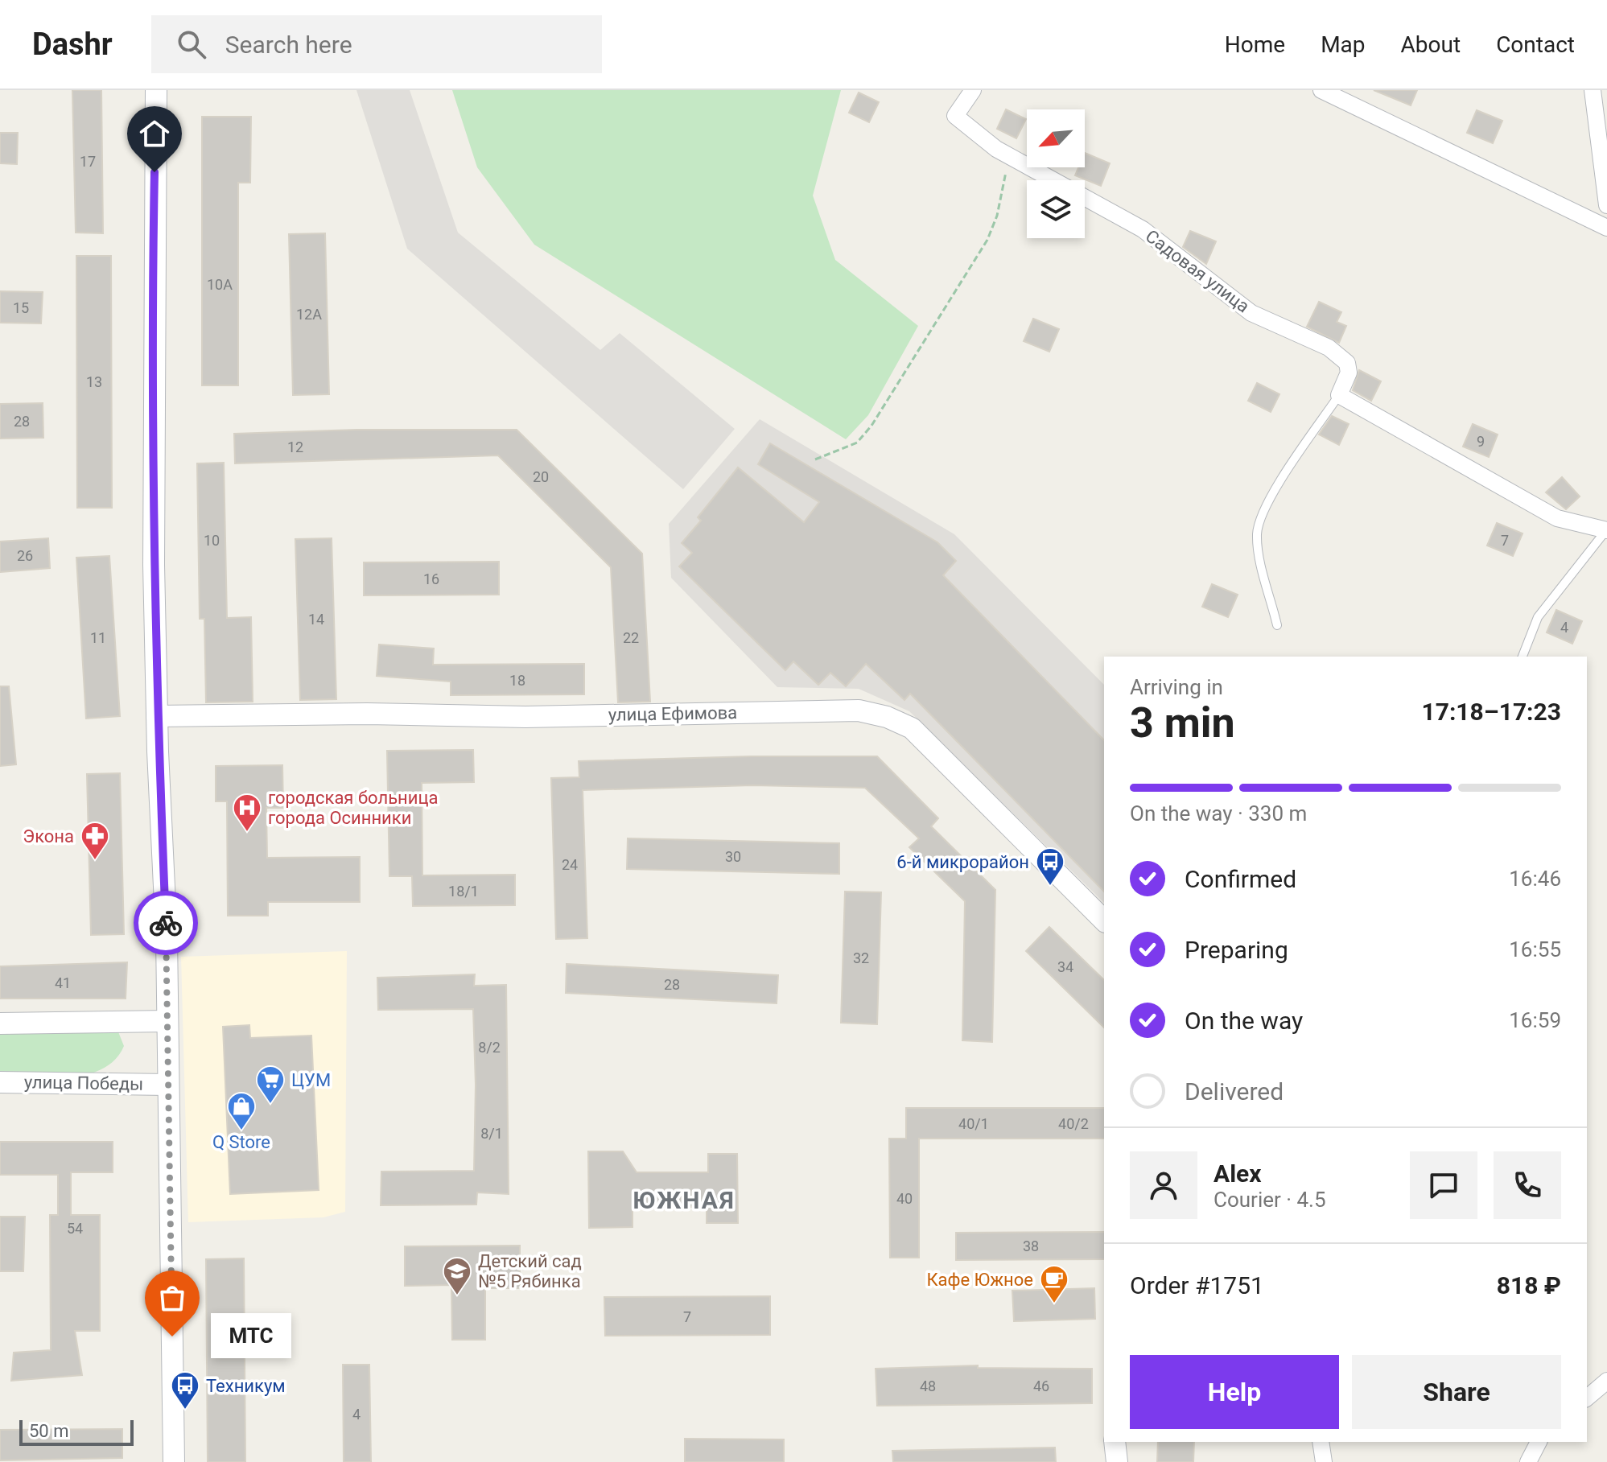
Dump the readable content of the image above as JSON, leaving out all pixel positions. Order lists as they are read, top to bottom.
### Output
{
  "streets": {
    "street": ["Садовая улица", "улица Ефимова", "улица Победы"]
  },
  "districts": ["ЮЖНАЯ"],
  "places": {
    "hospital": ["городская больница города Осинники"],
    "pharmacy": ["Экона"],
    "bus stop": ["6-й микрорайон", "Техникум"],
    "supermarket": ["ЦУМ"],
    "shop": ["Q Store"],
    "school or university": ["Детский сад №5 Рябинка"],
    "cafe": ["Кафе Южное"],
    "other": ["МТС"]
  },
  "house_numbers": [
    "17",
    "10А",
    "15",
    "12А",
    "13",
    "28",
    "9",
    "12",
    "20",
    "10",
    "7",
    "26",
    "16",
    "14",
    "4",
    "11",
    "22",
    "18",
    "30",
    "24",
    "18/1",
    "32",
    "34",
    "41",
    "28",
    "8/2",
    "40/1",
    "40/2",
    "8/1",
    "40",
    "54",
    "38",
    "7",
    "48",
    "46",
    "4"
  ],
  "scale_bar": "50 m",
  "north": "bottom left",
  "page": {
    "header": "Dashr",
    "search": "Search here",
    "nav": [
      "Home",
      "Map",
      "About",
      "Contact"
    ],
    "heading": ["3 min", "Arriving in", "17:18–17:23"],
    "panel": [
      "Alex",
      "Courier · 4.5",
      "Order #1751",
      "818 ₽"
    ],
    "bar": "On the way · 330 m",
    "list": [
      ["Confirmed", "16:46"],
      ["Preparing", "16:55"],
      ["On the way", "16:59"],
      "Delivered"
    ],
    "bubble": "МТС",
    "buttons": ["Help", "Share"],
    "scale": "50 m"
  }
}
